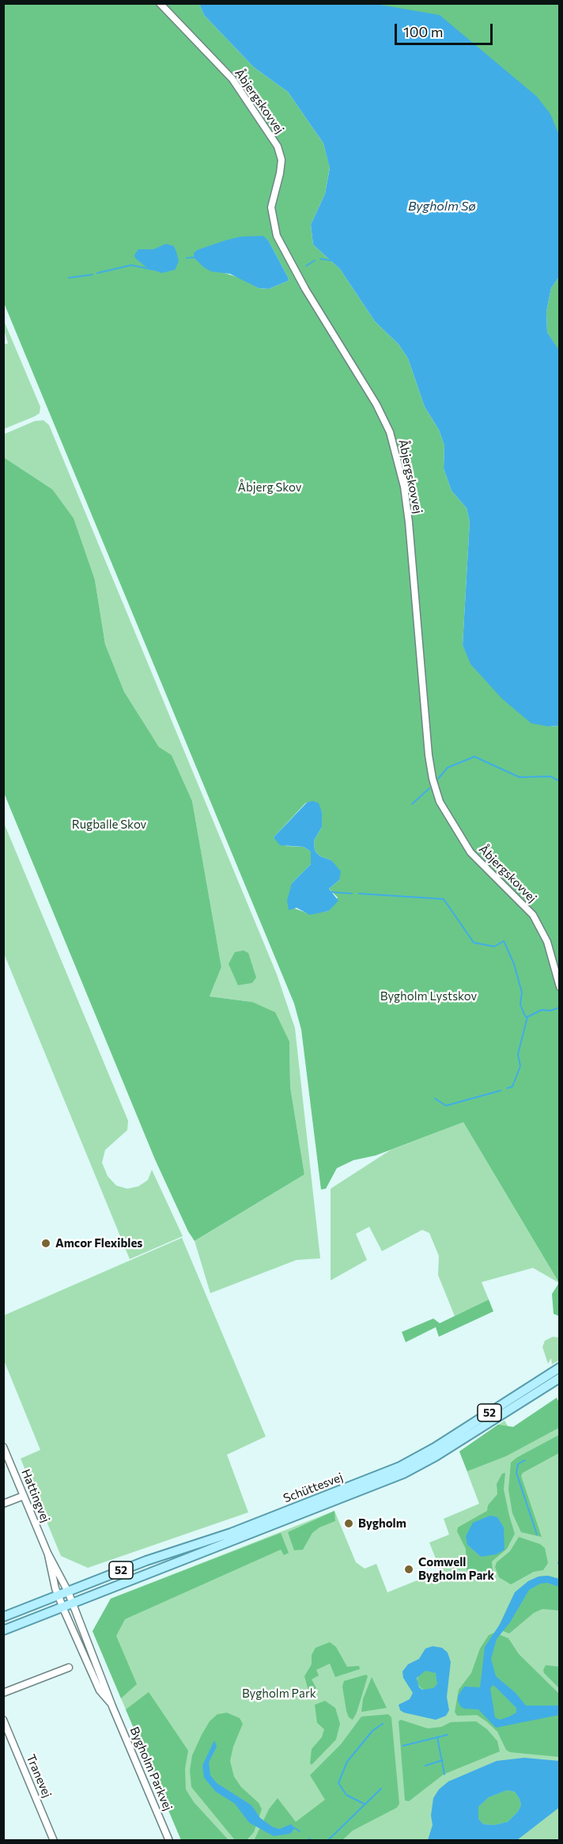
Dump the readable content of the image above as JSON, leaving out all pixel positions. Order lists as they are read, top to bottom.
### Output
{
  "streets": {
    "main road": ["52", "Schüttesvej"],
    "street": [
      "Åbjergskovvej",
      "Hattingvej",
      "Bygholm Parkvej",
      "Tranevej"
    ]
  },
  "crossings": [
    ["52", "Schüttesvej"],
    ["52", "Hattingvej"],
    ["52", "Bygholm Parkvej"],
    ["Schüttesvej", "Hattingvej"],
    ["Schüttesvej", "Bygholm Parkvej"],
    ["Hattingvej", "Bygholm Parkvej"]
  ],
  "water": ["Bygholm Sø"],
  "parks": [
    "Åbjerg Skov",
    "Rugballe Skov",
    "Bygholm Lystskov",
    "Bygholm Park"
  ],
  "places": ["Amcor Flexibles", "Bygholm", "Comwell Bygholm Park"],
  "scale_bar": "100 m"
}
